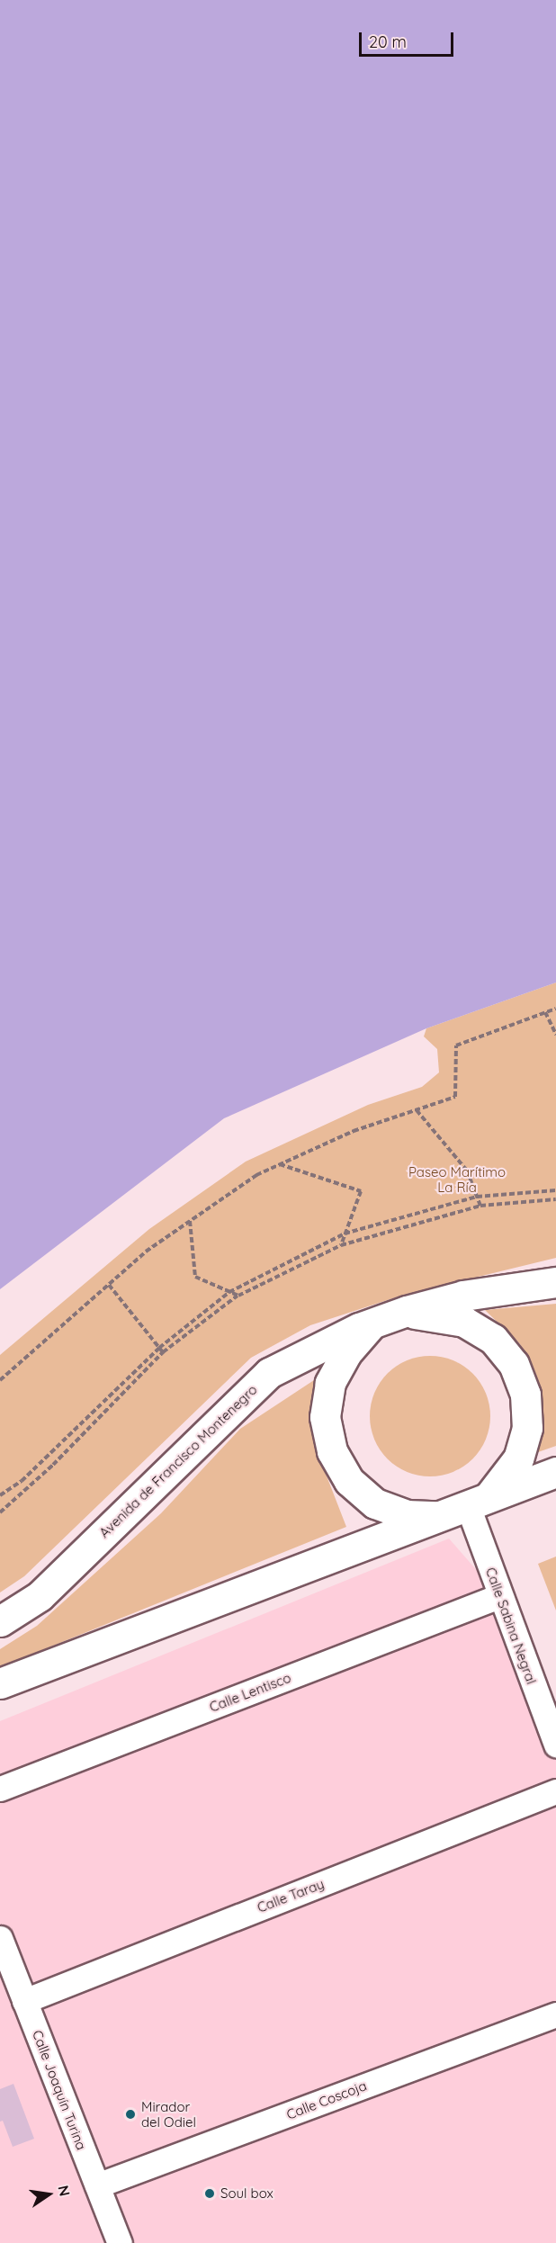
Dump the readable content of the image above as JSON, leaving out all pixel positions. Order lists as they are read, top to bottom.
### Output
{
  "streets": {
    "street": [
      "Avenida de Francisco Montenegro",
      "Calle Sabina Negral",
      "Calle Lentisco",
      "Calle Taray",
      "Calle Joaquín Turina",
      "Calle Coscoja"
    ]
  },
  "crossings": [
    ["Avenida de Francisco Montenegro", "Calle Sabina Negral"],
    ["Calle Sabina Negral", "Calle Lentisco"],
    ["Calle Taray", "Calle Joaquín Turina"],
    ["Calle Joaquín Turina", "Calle Coscoja"]
  ],
  "parks": ["Paseo Marítimo La Ría"],
  "places": ["Mirador del Odiel", "Soul box"],
  "scale_bar": "20 m",
  "north": "right"
}
